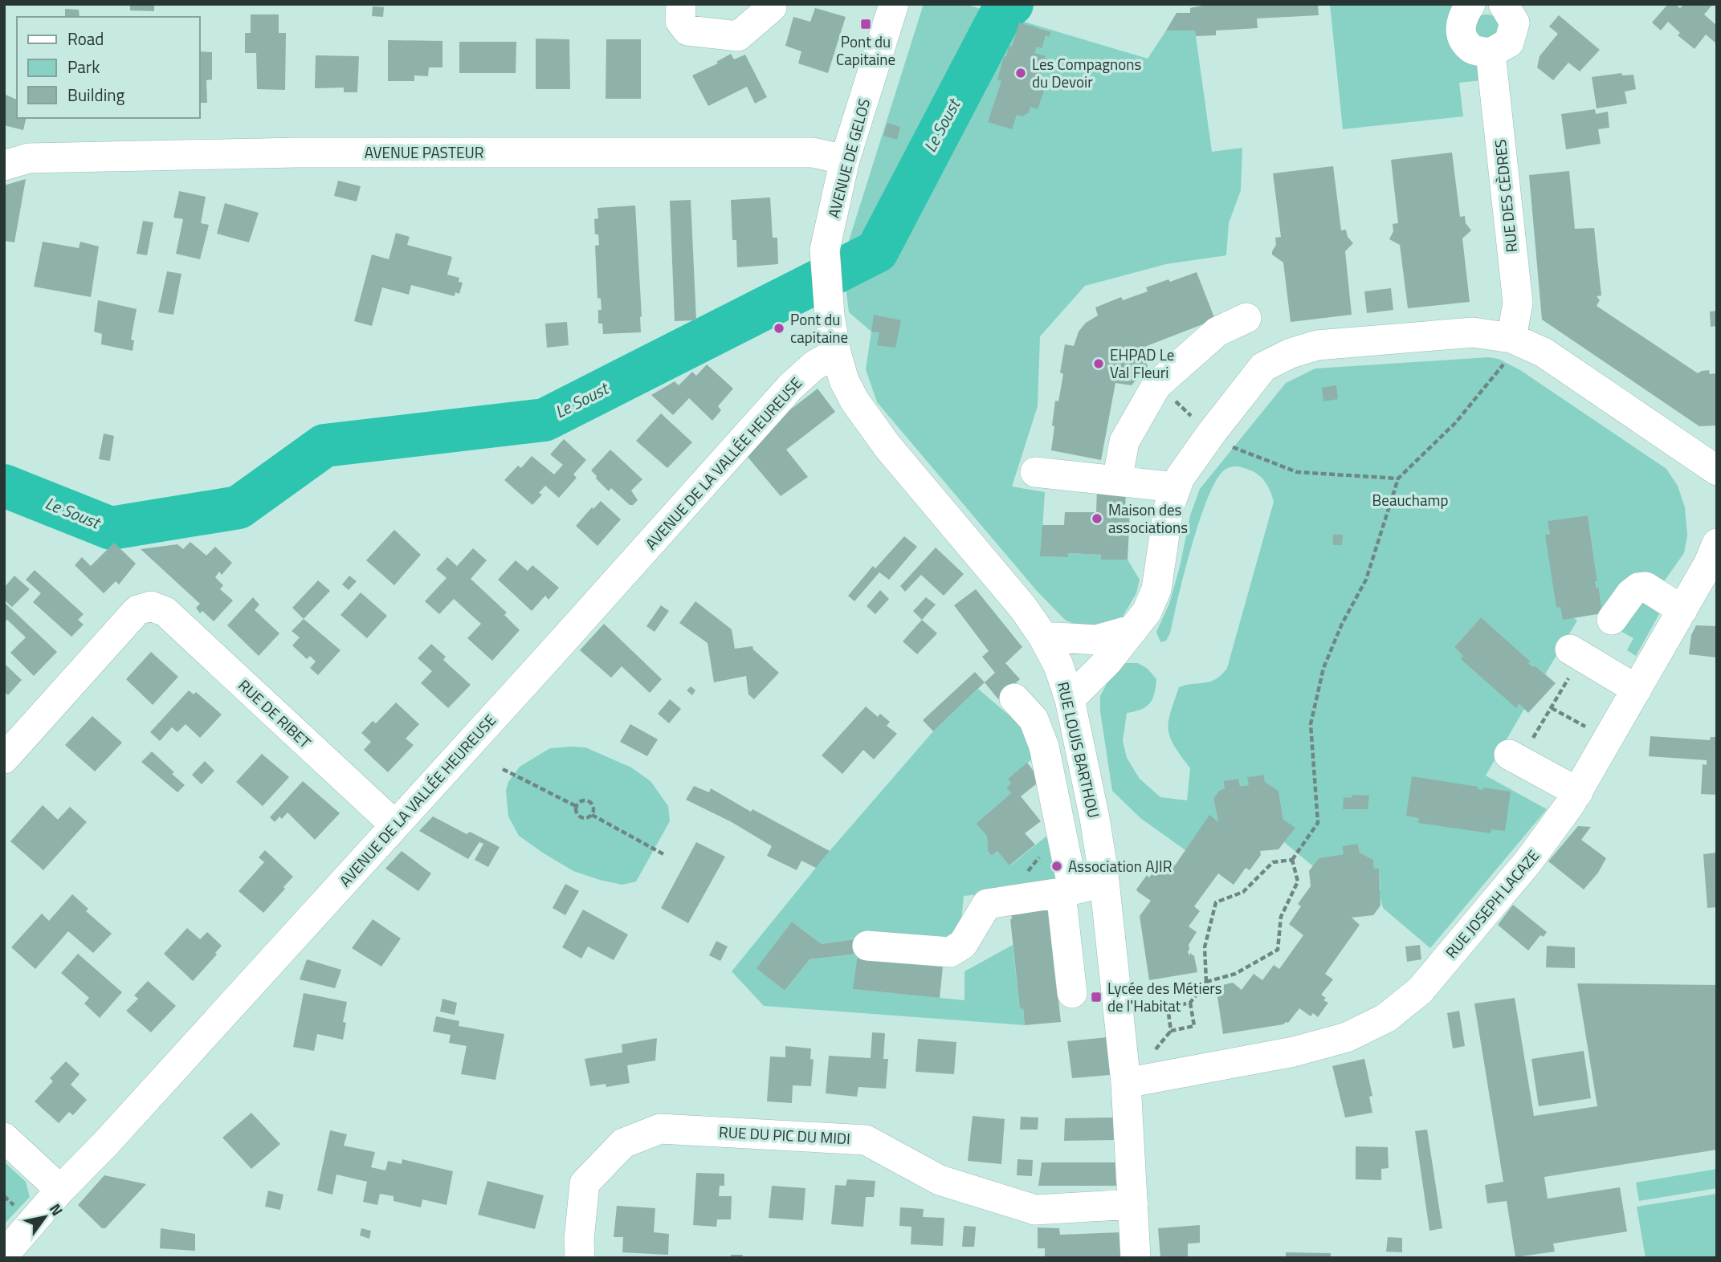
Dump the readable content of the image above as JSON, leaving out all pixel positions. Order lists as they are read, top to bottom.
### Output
{
  "streets": {
    "street": [
      "AVENUE PASTEUR",
      "AVENUE DE GELOS",
      "RUE DES CÈDRES",
      "AVENUE DE LA VALLÉE HEUREUSE",
      "RUE DE RIBET",
      "RUE LOUIS BARTHOU",
      "RUE JOSEPH LACAZE",
      "RUE DU PIC DU MIDI"
    ]
  },
  "crossings": [
    ["AVENUE PASTEUR", "AVENUE DE GELOS"],
    ["AVENUE DE GELOS", "RUE LOUIS BARTHOU"],
    ["AVENUE DE LA VALLÉE HEUREUSE", "RUE DE RIBET"],
    ["AVENUE DE LA VALLÉE HEUREUSE", "RUE LOUIS BARTHOU"],
    ["RUE LOUIS BARTHOU", "RUE JOSEPH LACAZE"],
    ["RUE LOUIS BARTHOU", "RUE DU PIC DU MIDI"]
  ],
  "water": ["Le Soust"],
  "parks": ["Beauchamp"],
  "places": {
    "transit": ["Pont du Capitaine", "Lycée des Métiers de l'Habitat"],
    "other": [
      "Les Compagnons du Devoir",
      "Pont du capitaine",
      "EHPAD Le Val Fleuri",
      "Maison des associations",
      "Association AJIR"
    ]
  },
  "legend": ["Road", "Park", "Building"],
  "north": "top right"
}
